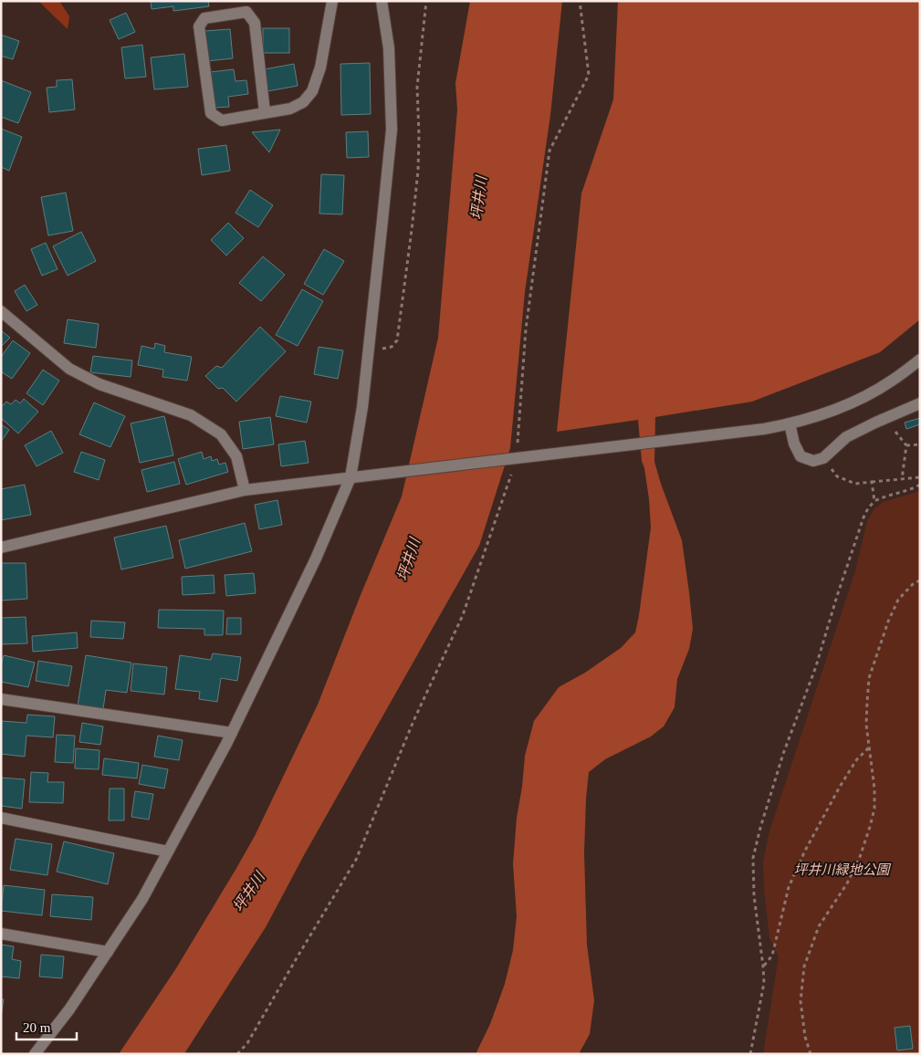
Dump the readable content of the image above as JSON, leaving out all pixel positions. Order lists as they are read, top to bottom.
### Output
{
  "water": ["坪井川"],
  "parks": ["坪井川緑地公園"],
  "scale_bar": "20 m"
}
